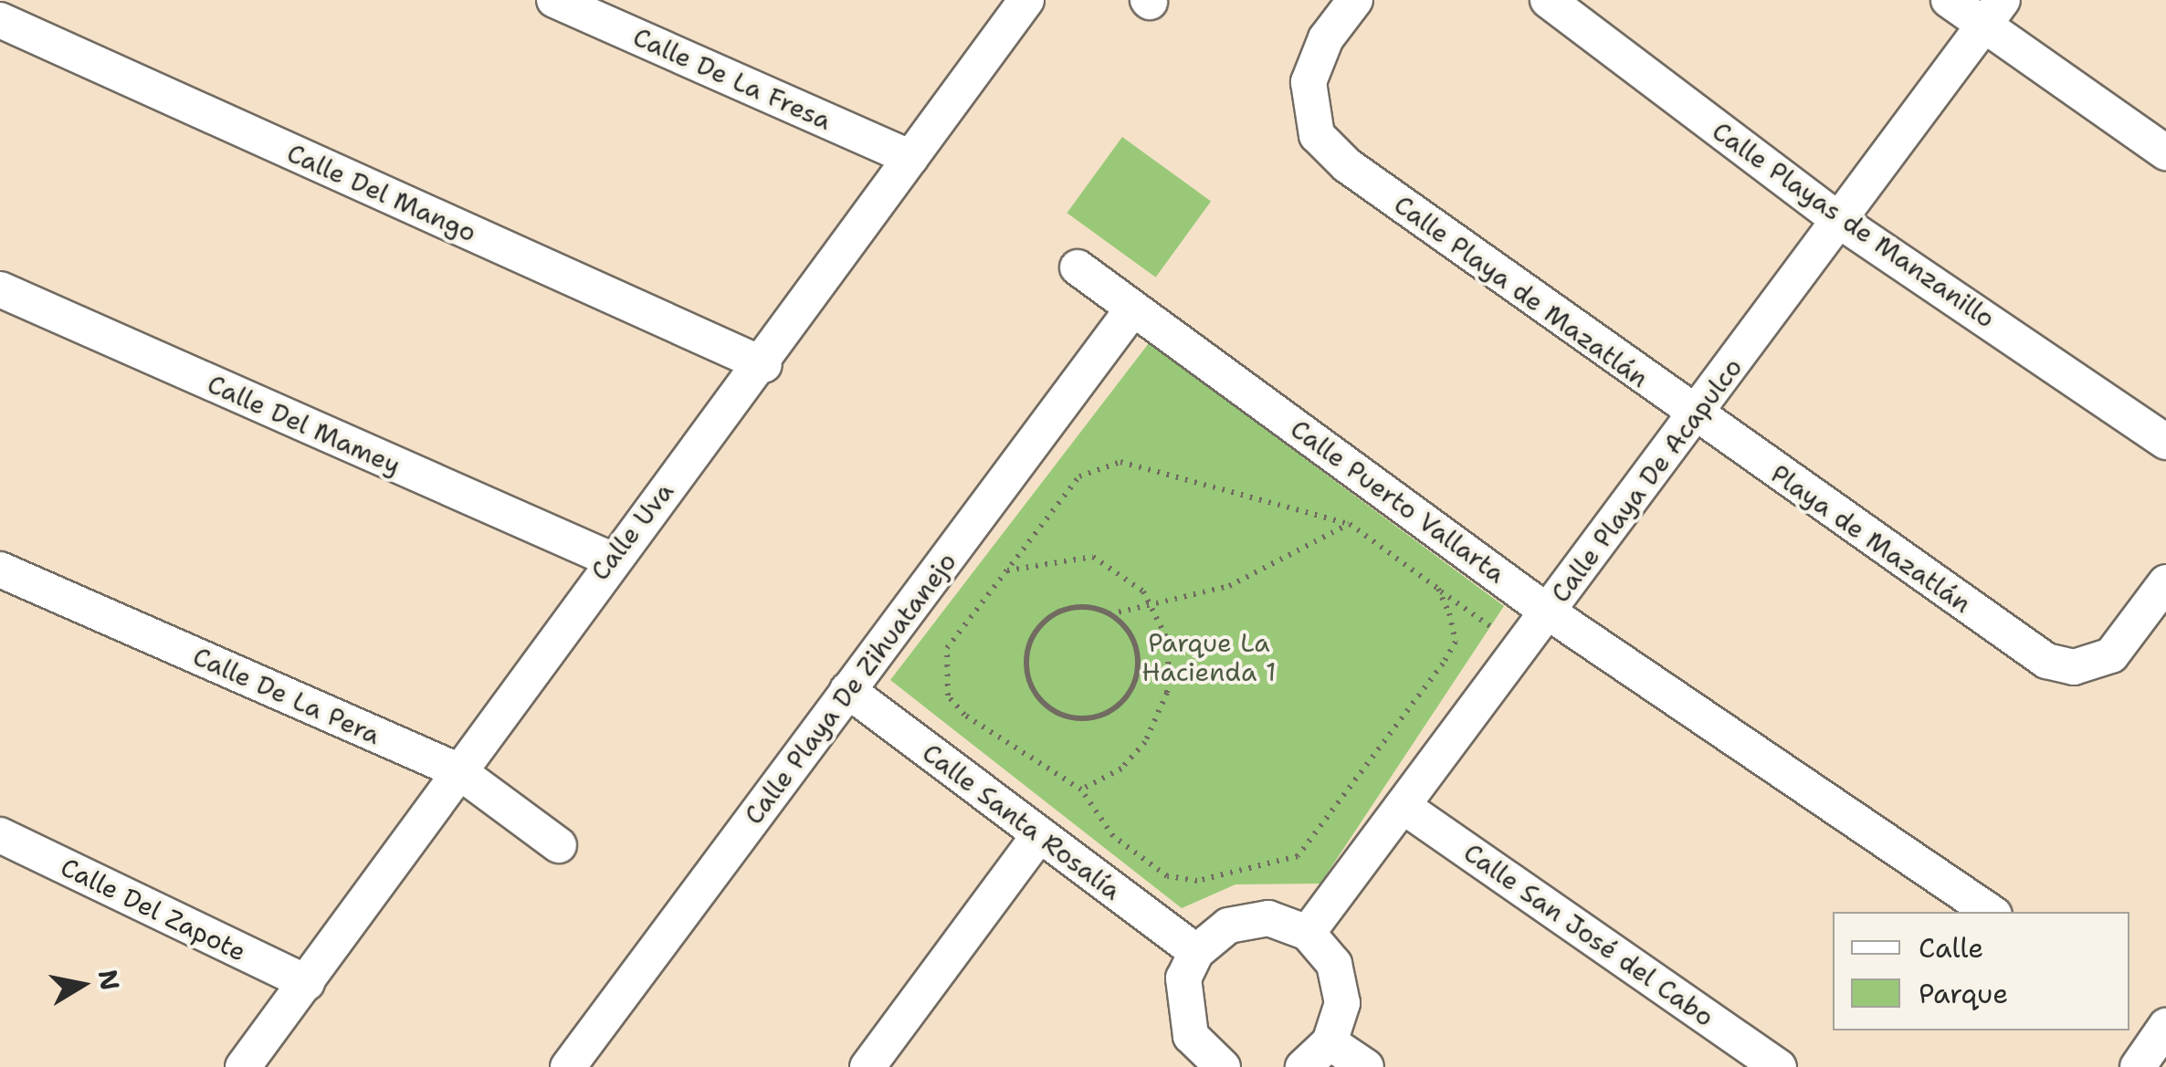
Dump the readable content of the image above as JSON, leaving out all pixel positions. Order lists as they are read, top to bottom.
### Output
{
  "streets": {
    "street": [
      "Calle De La Fresa",
      "Calle Del Mango",
      "Calle Playas de Manzanillo",
      "Calle Playa de Mazatlán",
      "Calle Del Mamey",
      "Calle Playa De Acapulco",
      "Calle Puerto Vallarta",
      "Calle Uva",
      "Playa de Mazatlán",
      "Calle Playa De Zihuatanejo",
      "Calle De La Pera",
      "Calle Santa Rosalía",
      "Calle Del Zapote",
      "Calle San José del Cabo"
    ]
  },
  "crossings": [
    ["Calle De La Fresa", "Calle Uva"],
    ["Calle Del Mango", "Calle Uva"],
    ["Calle Playas de Manzanillo", "Calle Playa De Acapulco"],
    ["Calle Playa de Mazatlán", "Calle Playa De Acapulco"],
    ["Calle Playa de Mazatlán", "Playa de Mazatlán"],
    ["Calle Del Mamey", "Calle Uva"],
    ["Calle Playa De Acapulco", "Calle Puerto Vallarta"],
    ["Calle Playa De Acapulco", "Playa de Mazatlán"],
    ["Calle Playa De Acapulco", "Calle San José del Cabo"],
    ["Calle Puerto Vallarta", "Calle Playa De Zihuatanejo"],
    ["Calle Uva", "Calle De La Pera"],
    ["Calle Uva", "Calle Del Zapote"],
    ["Calle Playa De Zihuatanejo", "Calle Santa Rosalía"]
  ],
  "parks": ["Parque La Hacienda 1"],
  "legend": ["Calle", "Parque"],
  "north": "right"
}
